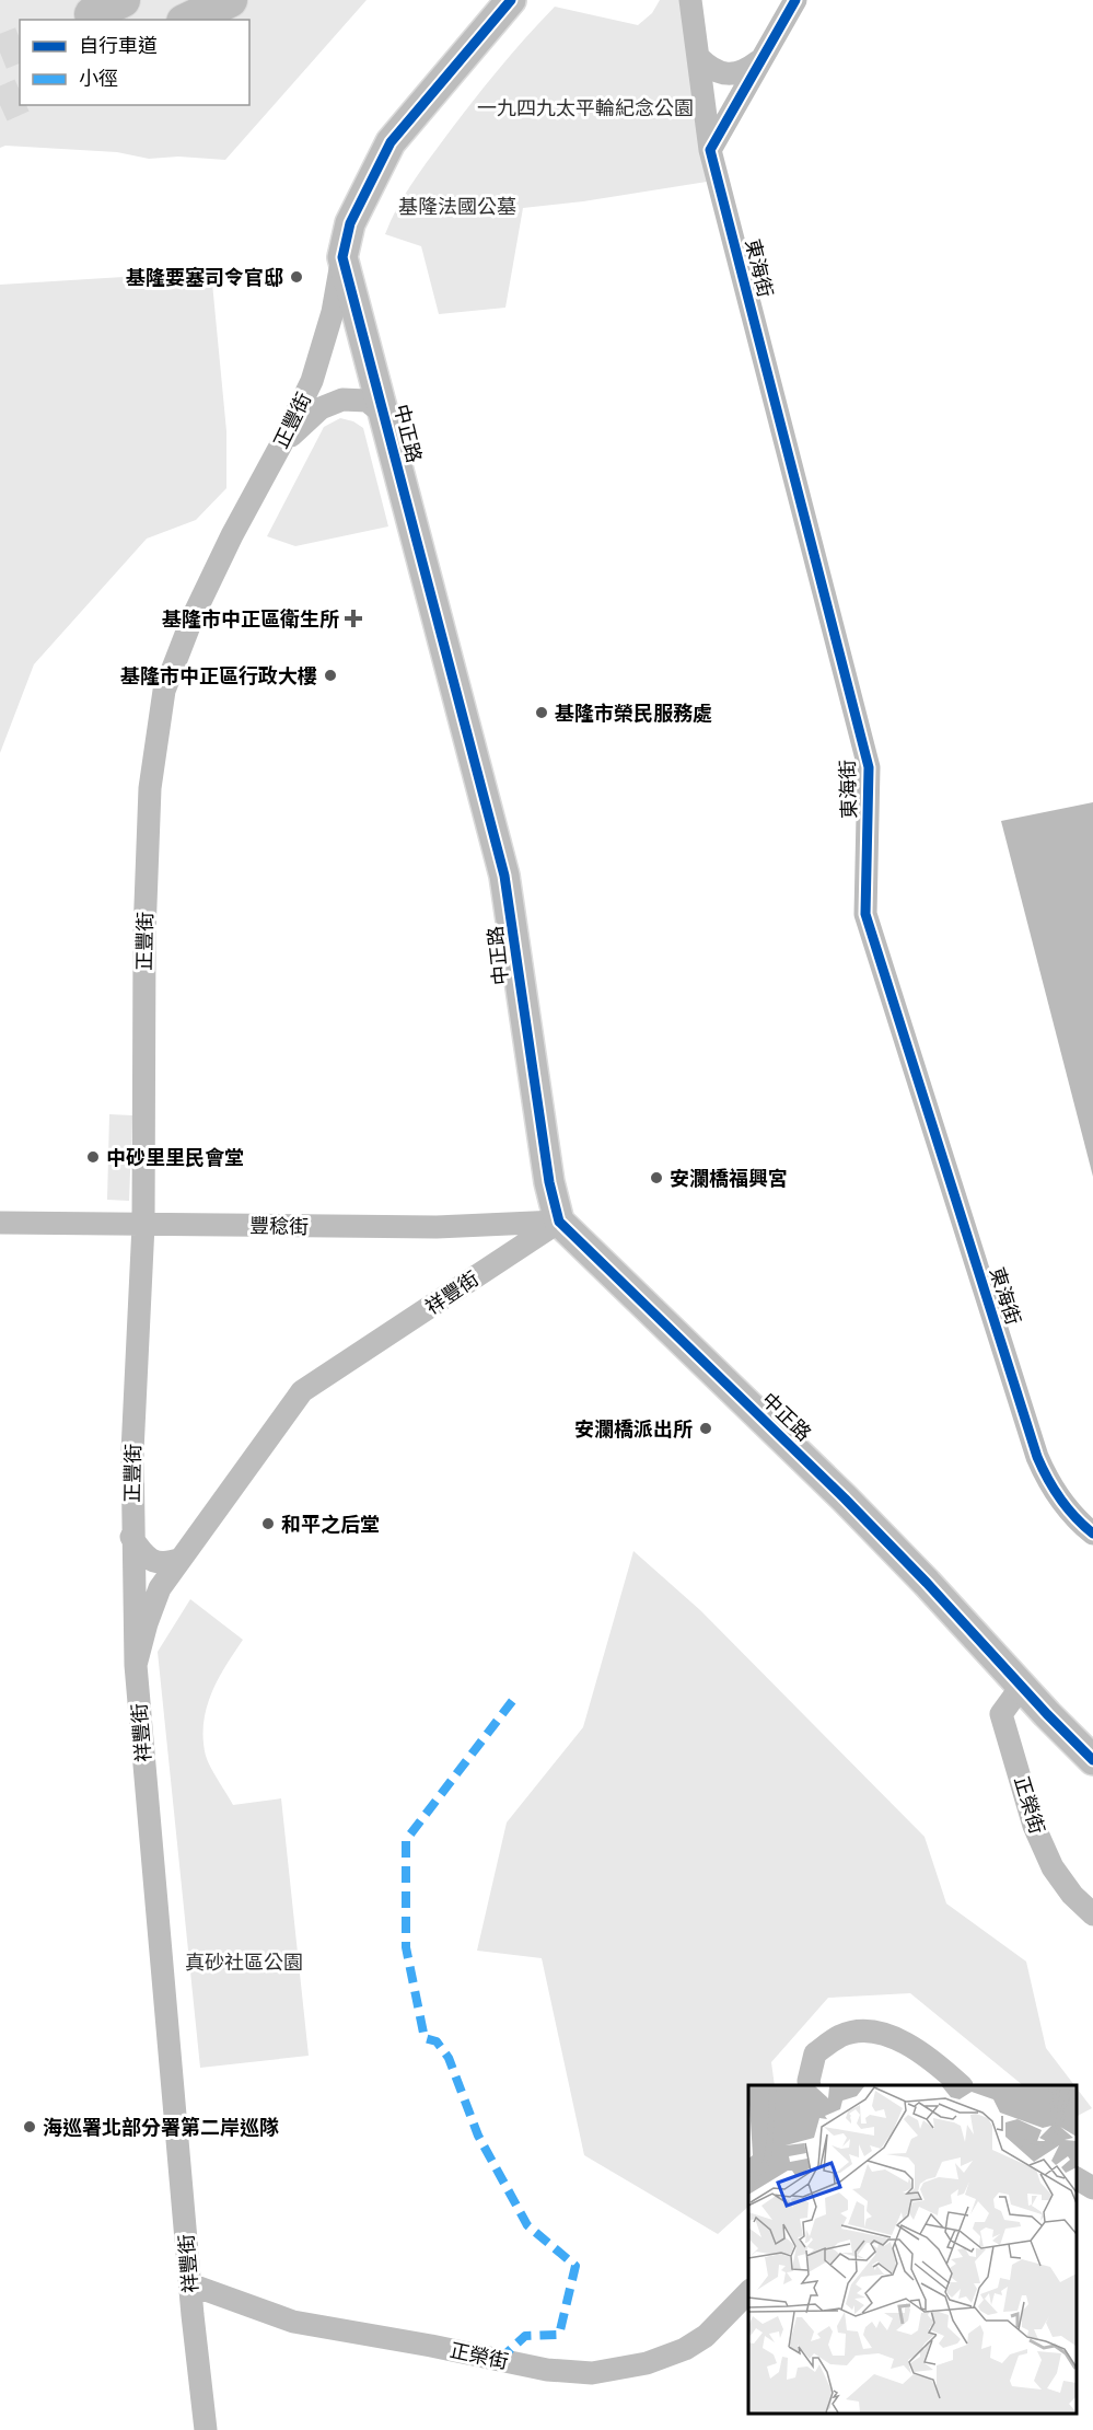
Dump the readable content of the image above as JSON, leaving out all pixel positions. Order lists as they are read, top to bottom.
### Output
{
  "streets": {
    "main road": ["中正路"],
    "street": [
      "東海街",
      "正豐街",
      "豐稔街",
      "祥豐街",
      "正榮街"
    ]
  },
  "crossings": [
    ["正豐街", "中正路"],
    ["正豐街", "豐稔街"],
    ["正豐街", "祥豐街"],
    ["中正路", "豐稔街"],
    ["中正路", "祥豐街"],
    ["中正路", "正榮街"],
    ["豐稔街", "祥豐街"],
    ["祥豐街", "正榮街"]
  ],
  "parks": ["一九四九太平輪紀念公園", "基隆法國公墓", "真砂社區公園"],
  "places": {
    "other": [
      "基隆要塞司令官邸",
      "基隆市中正區行政大樓",
      "基隆市榮民服務處",
      "中砂里里民會堂",
      "安瀾橋福興宮",
      "安瀾橋派出所",
      "和平之后堂",
      "海巡署北部分署第二岸巡隊"
    ],
    "health": ["基隆市中正區衛生所"]
  },
  "legend": ["自行車道", "小徑"]
}
